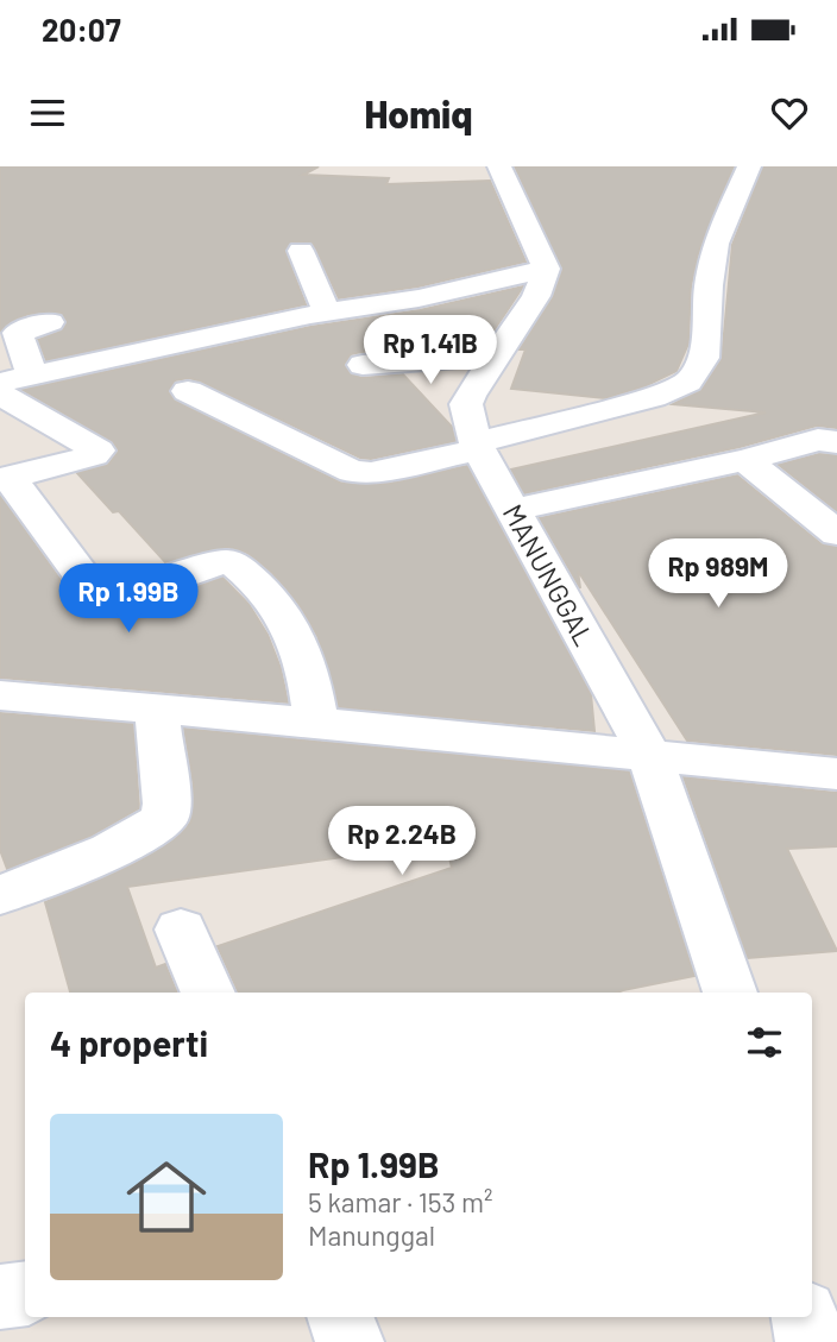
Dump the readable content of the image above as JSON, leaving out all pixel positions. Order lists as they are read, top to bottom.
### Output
{
  "streets": {
    "street": ["MANUNGGAL"]
  },
  "page": {
    "status": "20:07",
    "header": "Homiq",
    "price": [
      "Rp 1.41B",
      "Rp 989M",
      "Rp 1.99B",
      "Rp 2.24B"
    ],
    "heading": "4 properti",
    "list": [
      {
        "name": "Rp 1.99B",
        "note": "5 kamar · 153 m² · Manunggal"
      }
    ]
  }
}
